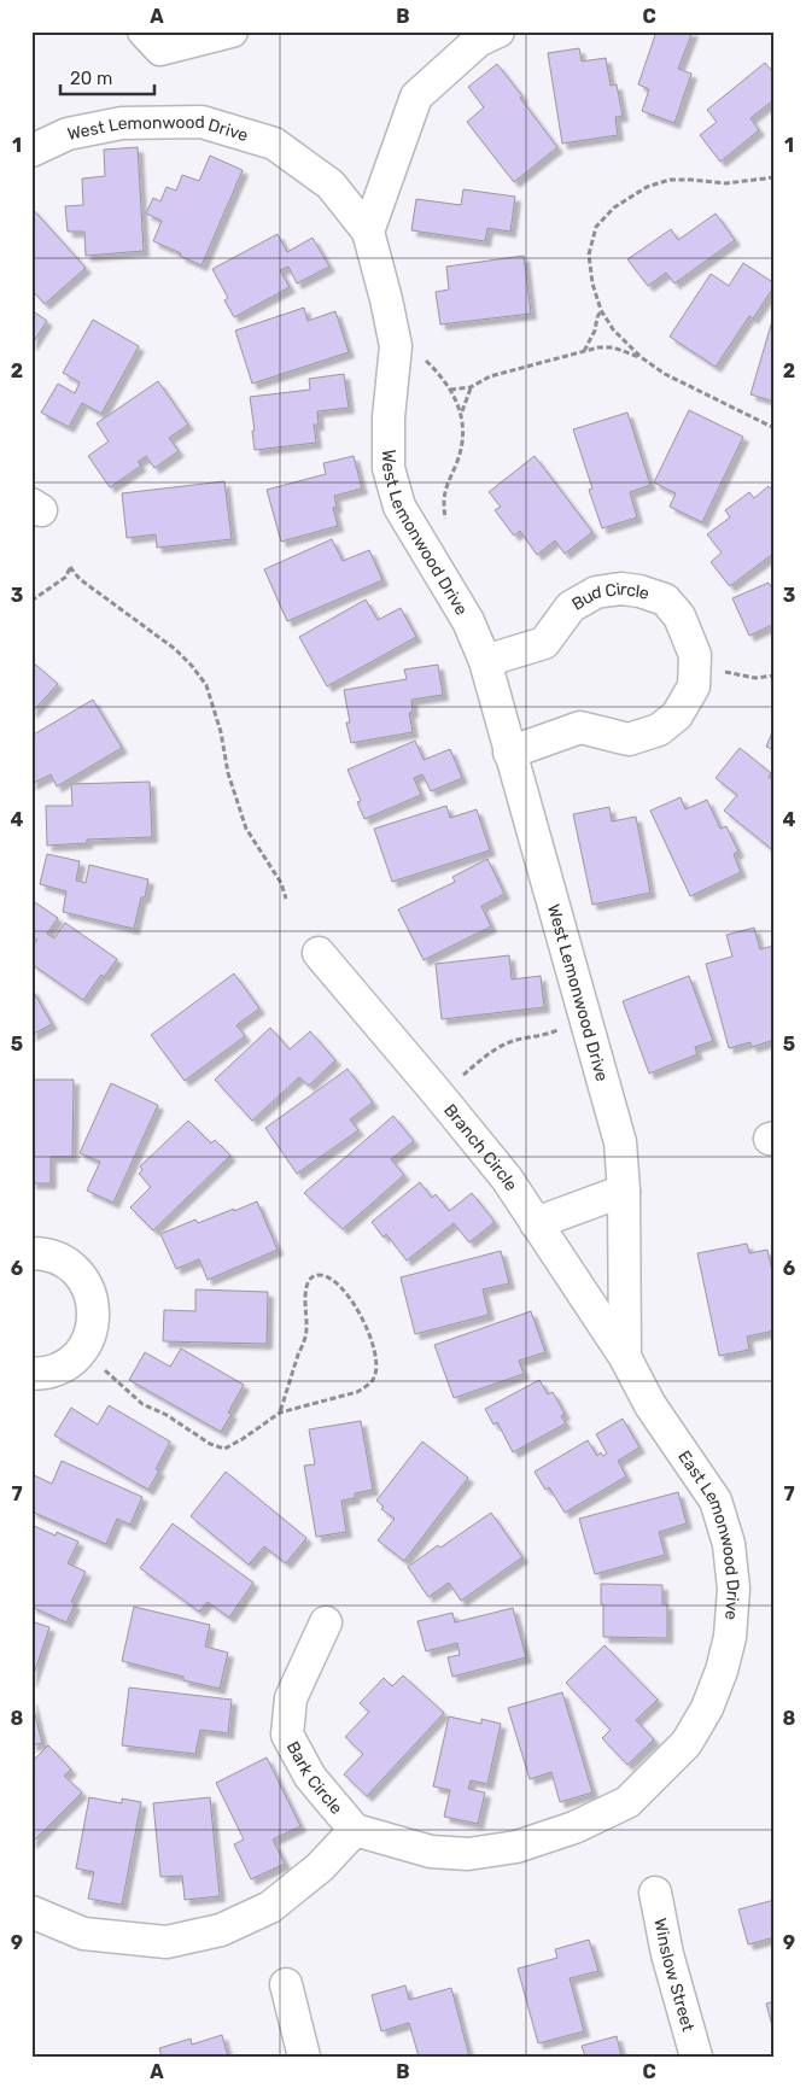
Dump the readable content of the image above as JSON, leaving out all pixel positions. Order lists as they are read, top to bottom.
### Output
{
  "streets": {
    "street": [
      "West Lemonwood Drive",
      "Bud Circle",
      "Branch Circle",
      "East Lemonwood Drive",
      "Bark Circle",
      "Winslow Street"
    ]
  },
  "crossings": [
    ["West Lemonwood Drive", "Bud Circle"],
    ["West Lemonwood Drive", "East Lemonwood Drive"],
    ["Branch Circle", "East Lemonwood Drive"],
    ["East Lemonwood Drive", "Bark Circle"]
  ],
  "scale_bar": "20 m",
  "grid": {
    "columns": ["A", "B", "C"],
    "rows": [
      "1",
      "2",
      "3",
      "4",
      "5",
      "6",
      "7",
      "8",
      "9"
    ]
  }
}
